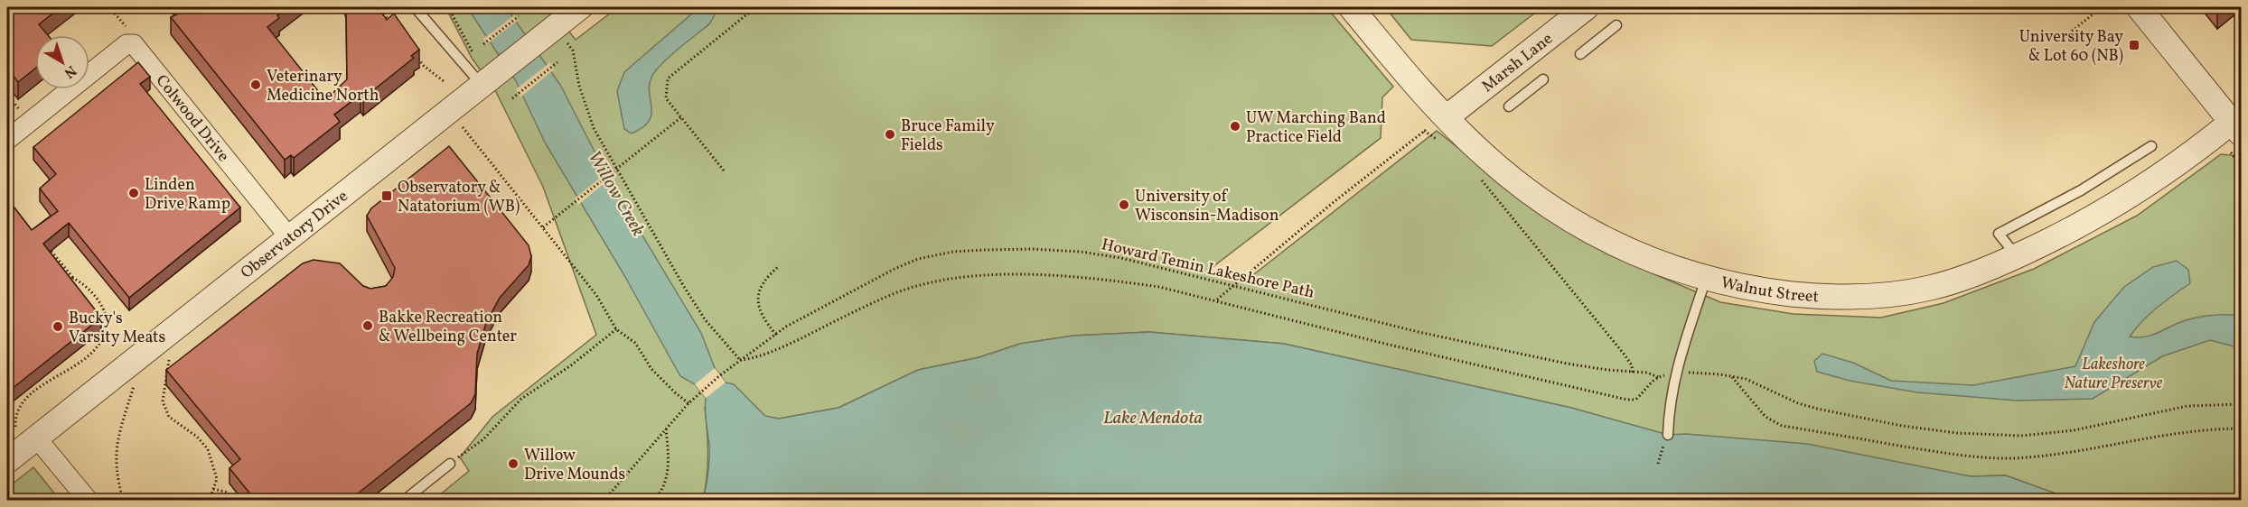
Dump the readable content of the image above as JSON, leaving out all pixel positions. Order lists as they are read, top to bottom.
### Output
{
  "streets": {
    "street": [
      "Marsh Lane",
      "Colwood Drive",
      "Observatory Drive",
      "Walnut Street"
    ],
    "path": ["Howard Temin Lakeshore Path"]
  },
  "crossings": [
    ["Marsh Lane", "Walnut Street"],
    ["Colwood Drive", "Observatory Drive"]
  ],
  "water": ["Willow Creek", "Lake Mendota"],
  "parks": ["Lakeshore Nature Preserve"],
  "places": {
    "transit": ["University Bay & Lot 60 (NB)", "Observatory & Natatorium (WB)"],
    "other": [
      "Veterinary Medicine North",
      "UW Marching Band Practice Field",
      "Bruce Family Fields",
      "Linden Drive Ramp",
      "University of Wisconsin-Madison",
      "Bakke Recreation & Wellbeing Center",
      "Bucky's Varsity Meats",
      "Willow Drive Mounds"
    ]
  },
  "north": "bottom right"
}
